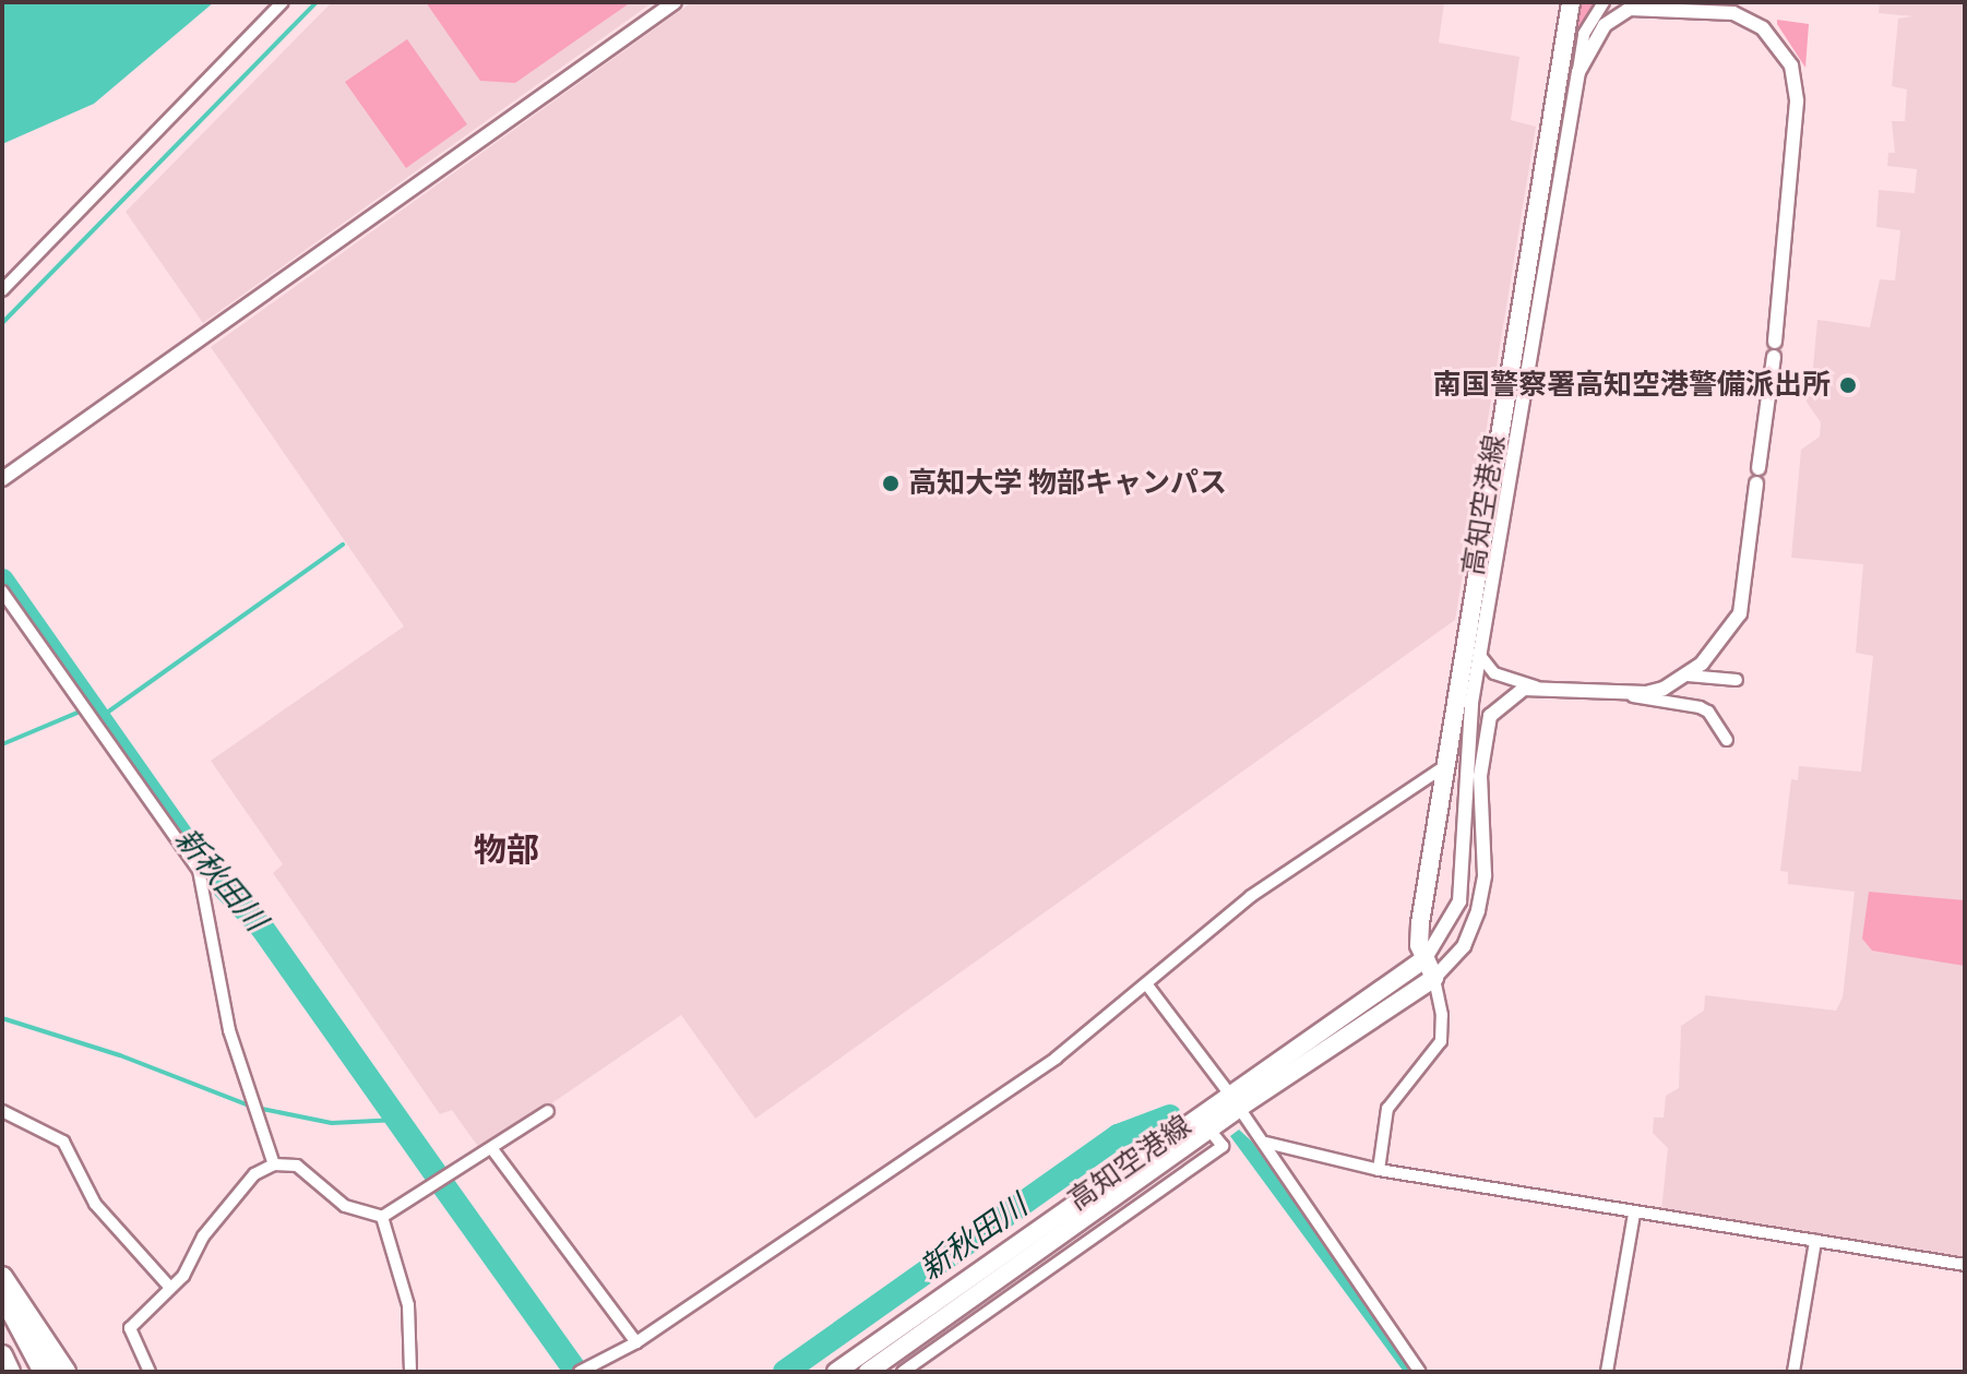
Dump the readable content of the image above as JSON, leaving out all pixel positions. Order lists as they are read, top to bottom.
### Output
{
  "streets": {
    "main road": ["高知空港線"]
  },
  "districts": ["物部"],
  "water": ["新秋田川"],
  "places": ["南国警察署高知空港警備派出所", "高知大学 物部キャンパス"]
}
